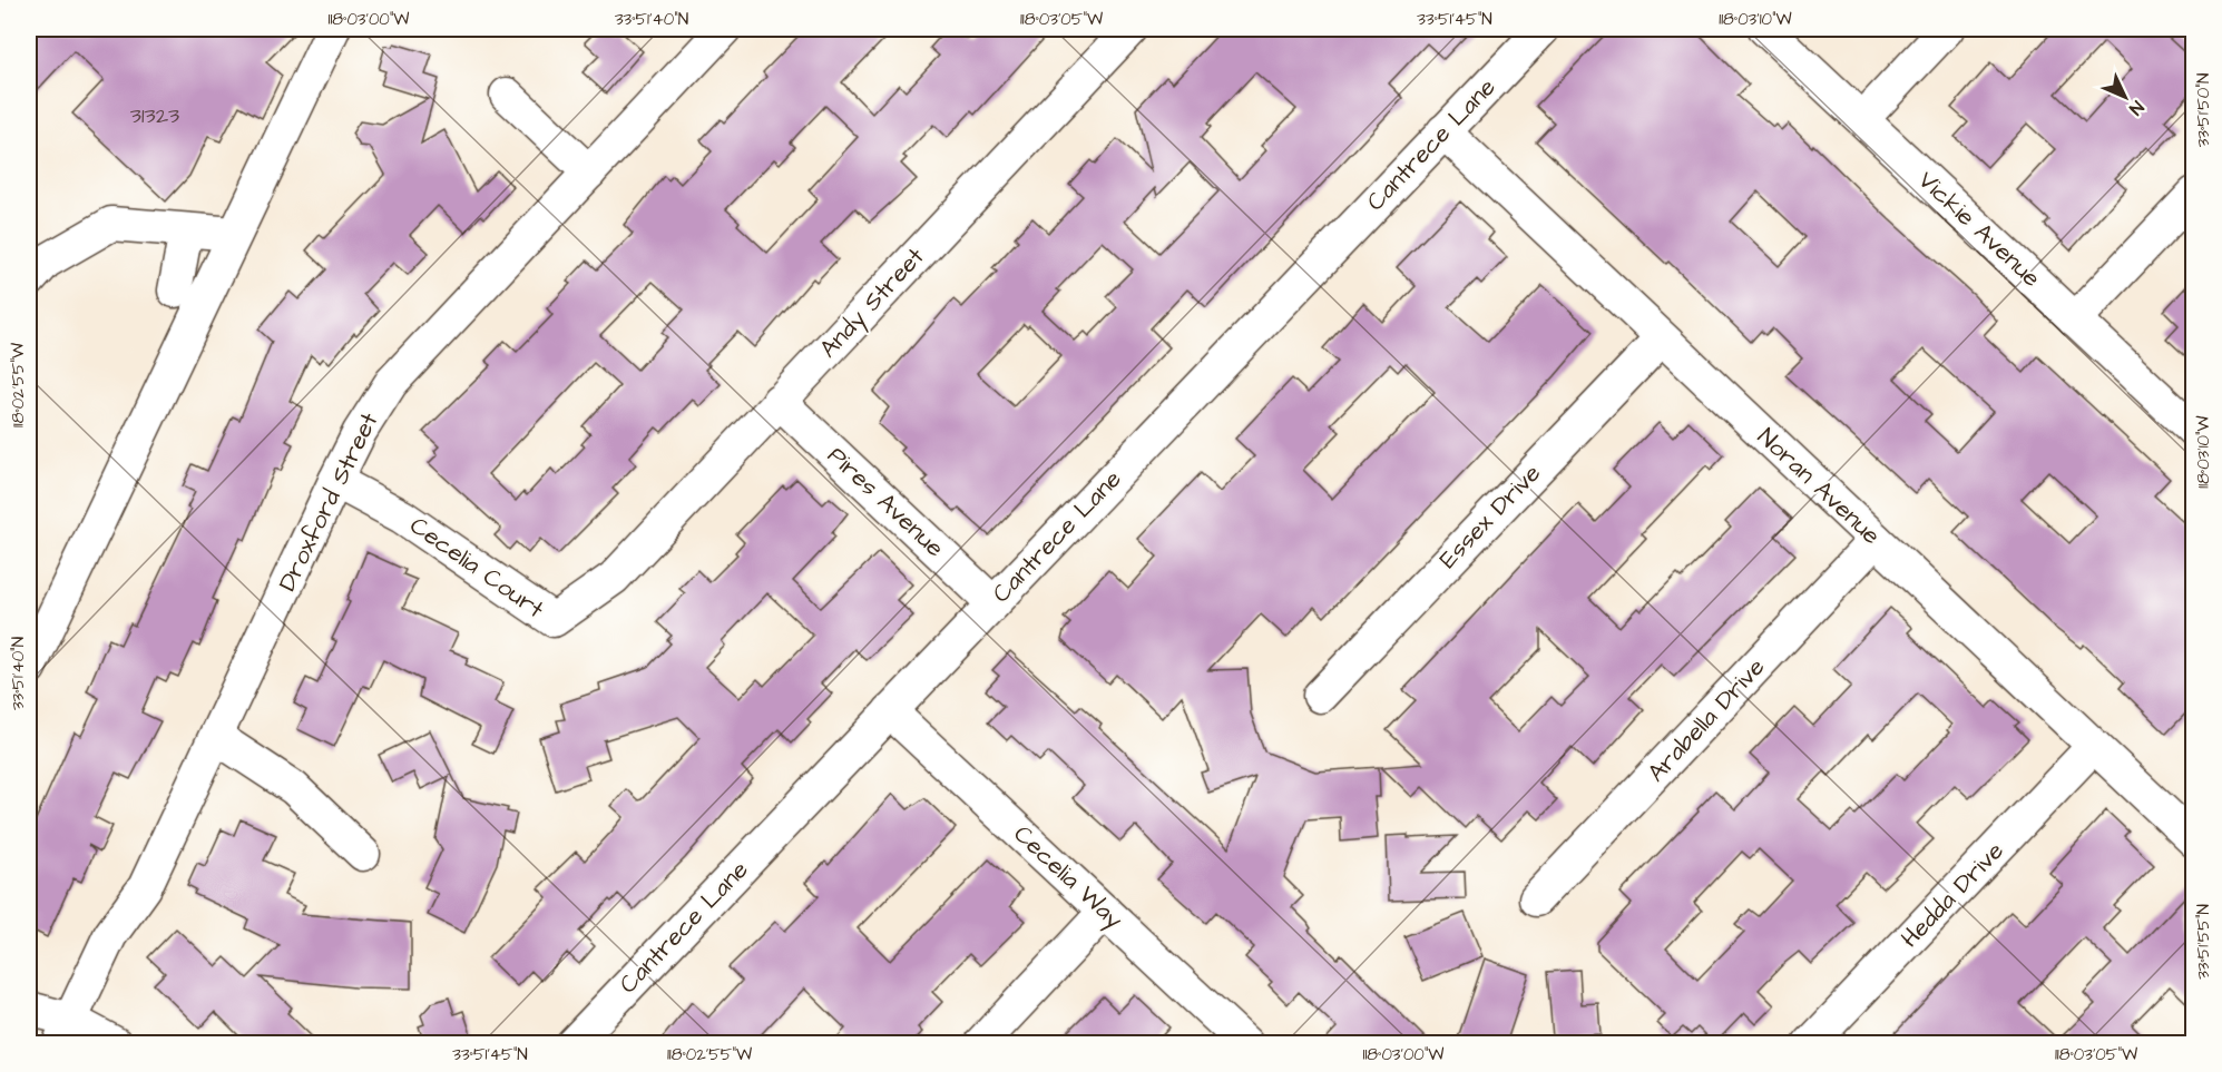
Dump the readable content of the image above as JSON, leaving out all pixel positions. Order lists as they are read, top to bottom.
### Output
{
  "streets": {
    "street": [
      "Cantrece Lane",
      "Vickie Avenue",
      "Andy Street",
      "Noran Avenue",
      "Droxford Street",
      "Pires Avenue",
      "Essex Drive",
      "Cecelia Court",
      "Arabella Drive",
      "Cecelia Way",
      "Hedda Drive"
    ]
  },
  "crossings": [
    ["Cantrece Lane", "Noran Avenue"],
    ["Cantrece Lane", "Pires Avenue"],
    ["Cantrece Lane", "Cecelia Way"],
    ["Andy Street", "Pires Avenue"],
    ["Andy Street", "Cecelia Court"],
    ["Noran Avenue", "Essex Drive"],
    ["Noran Avenue", "Arabella Drive"],
    ["Noran Avenue", "Hedda Drive"],
    ["Droxford Street", "Cecelia Court"]
  ],
  "house_numbers": ["31323"],
  "north": "bottom right",
  "coordinates": [
    "118°03'00\"W",
    "33°51'40\"N",
    "118°03'05\"W",
    "33°51'45\"N",
    "118°03'10\"W",
    "33°51'50\"N",
    "118°02'55\"W",
    "33°51'55\"N"
  ]
}
